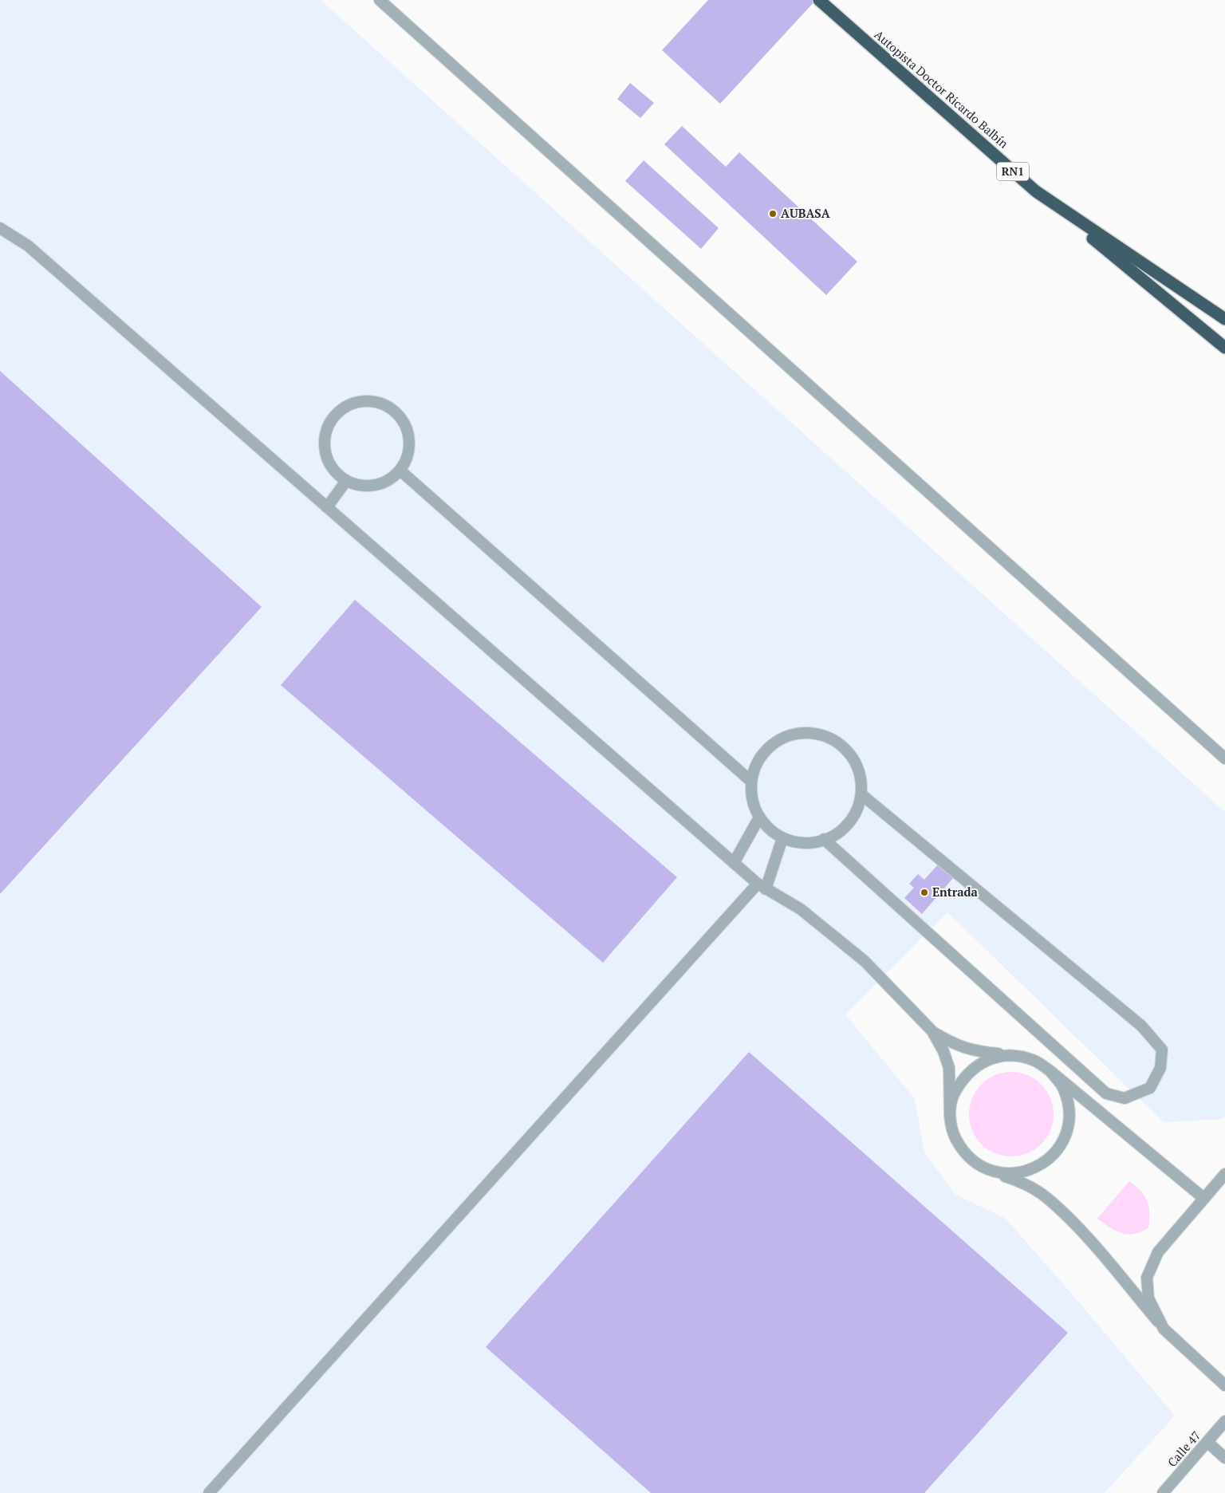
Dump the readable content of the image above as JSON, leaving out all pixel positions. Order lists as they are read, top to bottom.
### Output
{
  "streets": {
    "highway": ["Autopista Doctor Ricardo Balbín", "RN1"],
    "street": ["Calle 47"]
  },
  "places": ["AUBASA", "Entrada"]
}
